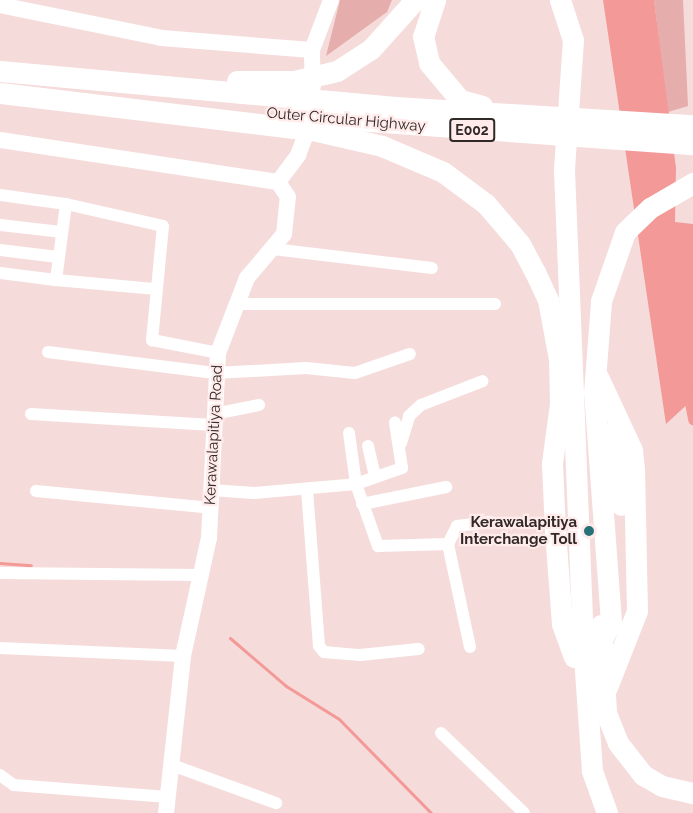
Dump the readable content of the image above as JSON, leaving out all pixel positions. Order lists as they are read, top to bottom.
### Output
{
  "streets": {
    "highway": ["Outer Circular Highway", "E002"],
    "street": ["Kerawalapitiya Road"]
  },
  "places": ["Kerawalapitiya Interchange Toll"]
}
